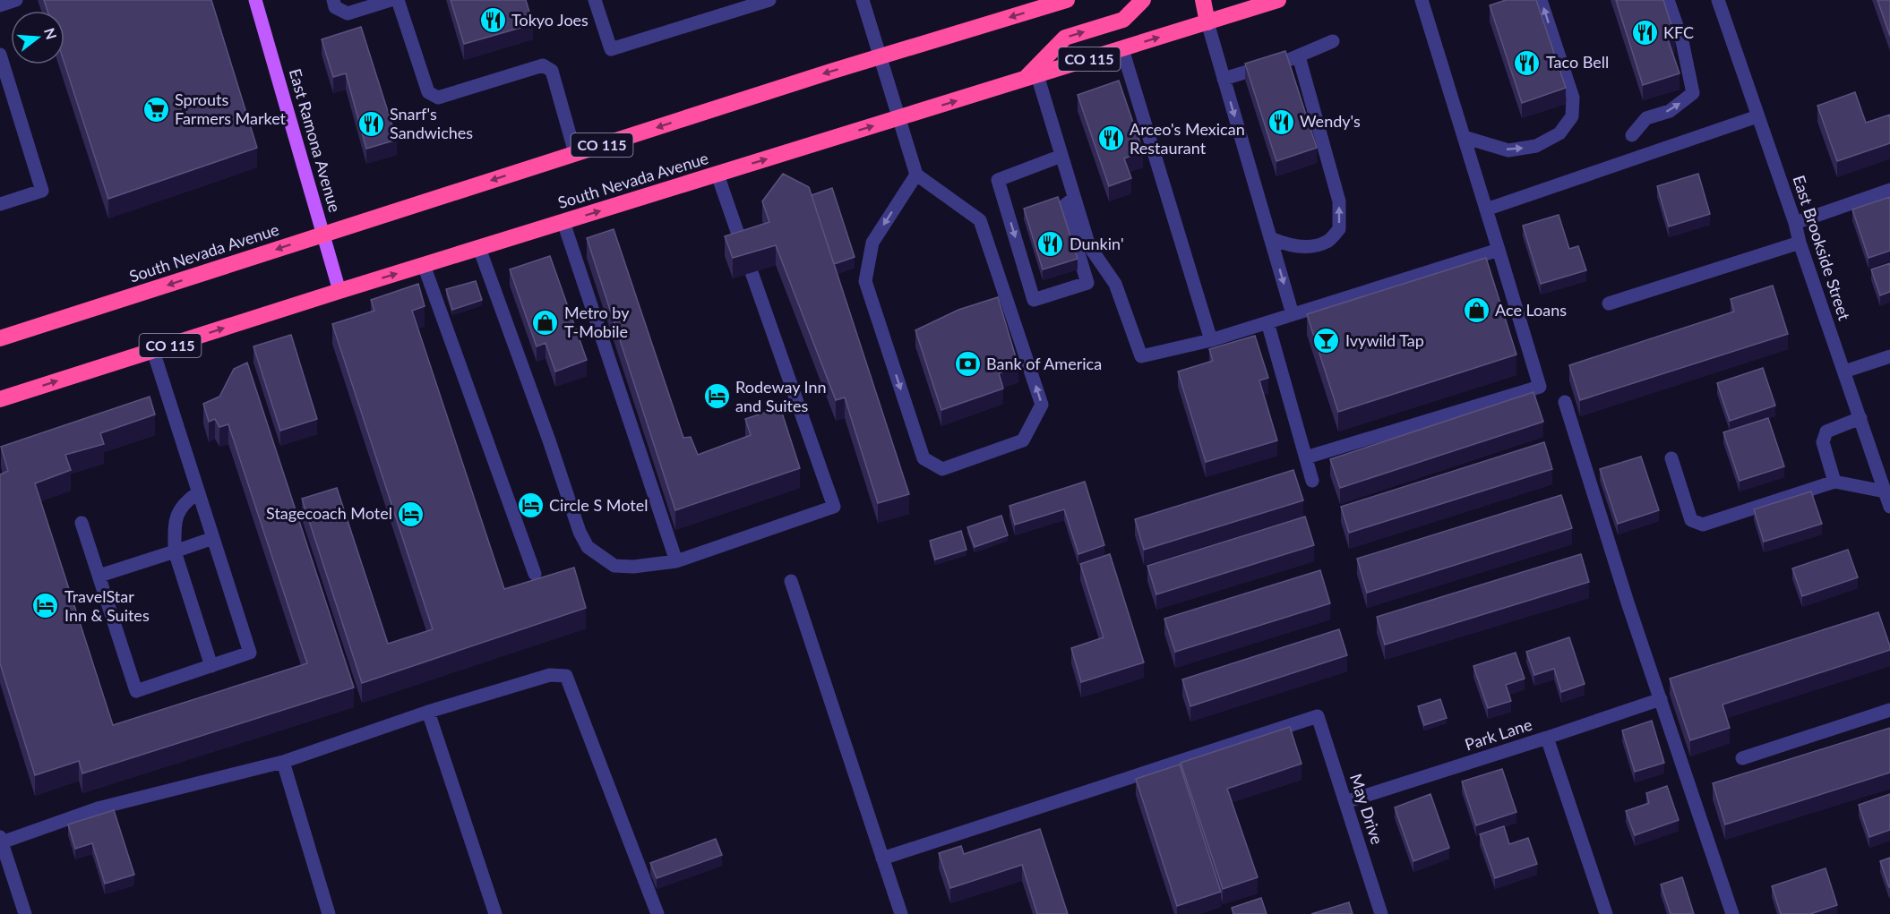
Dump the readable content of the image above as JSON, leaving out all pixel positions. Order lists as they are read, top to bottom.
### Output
{
  "streets": {
    "highway": ["CO 115", "South Nevada Avenue"],
    "main road": ["East Ramona Avenue"],
    "street": ["East Brookside Street", "Park Lane", "May Drive"]
  },
  "crossings": [
    ["East Ramona Avenue", "South Nevada Avenue"],
    ["Park Lane", "May Drive"]
  ],
  "places": {
    "restaurant": [
      "Tokyo Joes",
      "KFC",
      "Taco Bell",
      "Wendy's",
      "Snarf's Sandwiches",
      "Arceo's Mexican Restaurant",
      "Dunkin'"
    ],
    "supermarket": ["Sprouts Farmers Market"],
    "shop": ["Ace Loans", "Metro by T-Mobile"],
    "bar": ["Ivywild Tap"],
    "bank": ["Bank of America"],
    "hotel": [
      "Rodeway Inn and Suites",
      "Circle S Motel",
      "Stagecoach Motel",
      "TravelStar Inn & Suites"
    ]
  },
  "north": "right"
}
